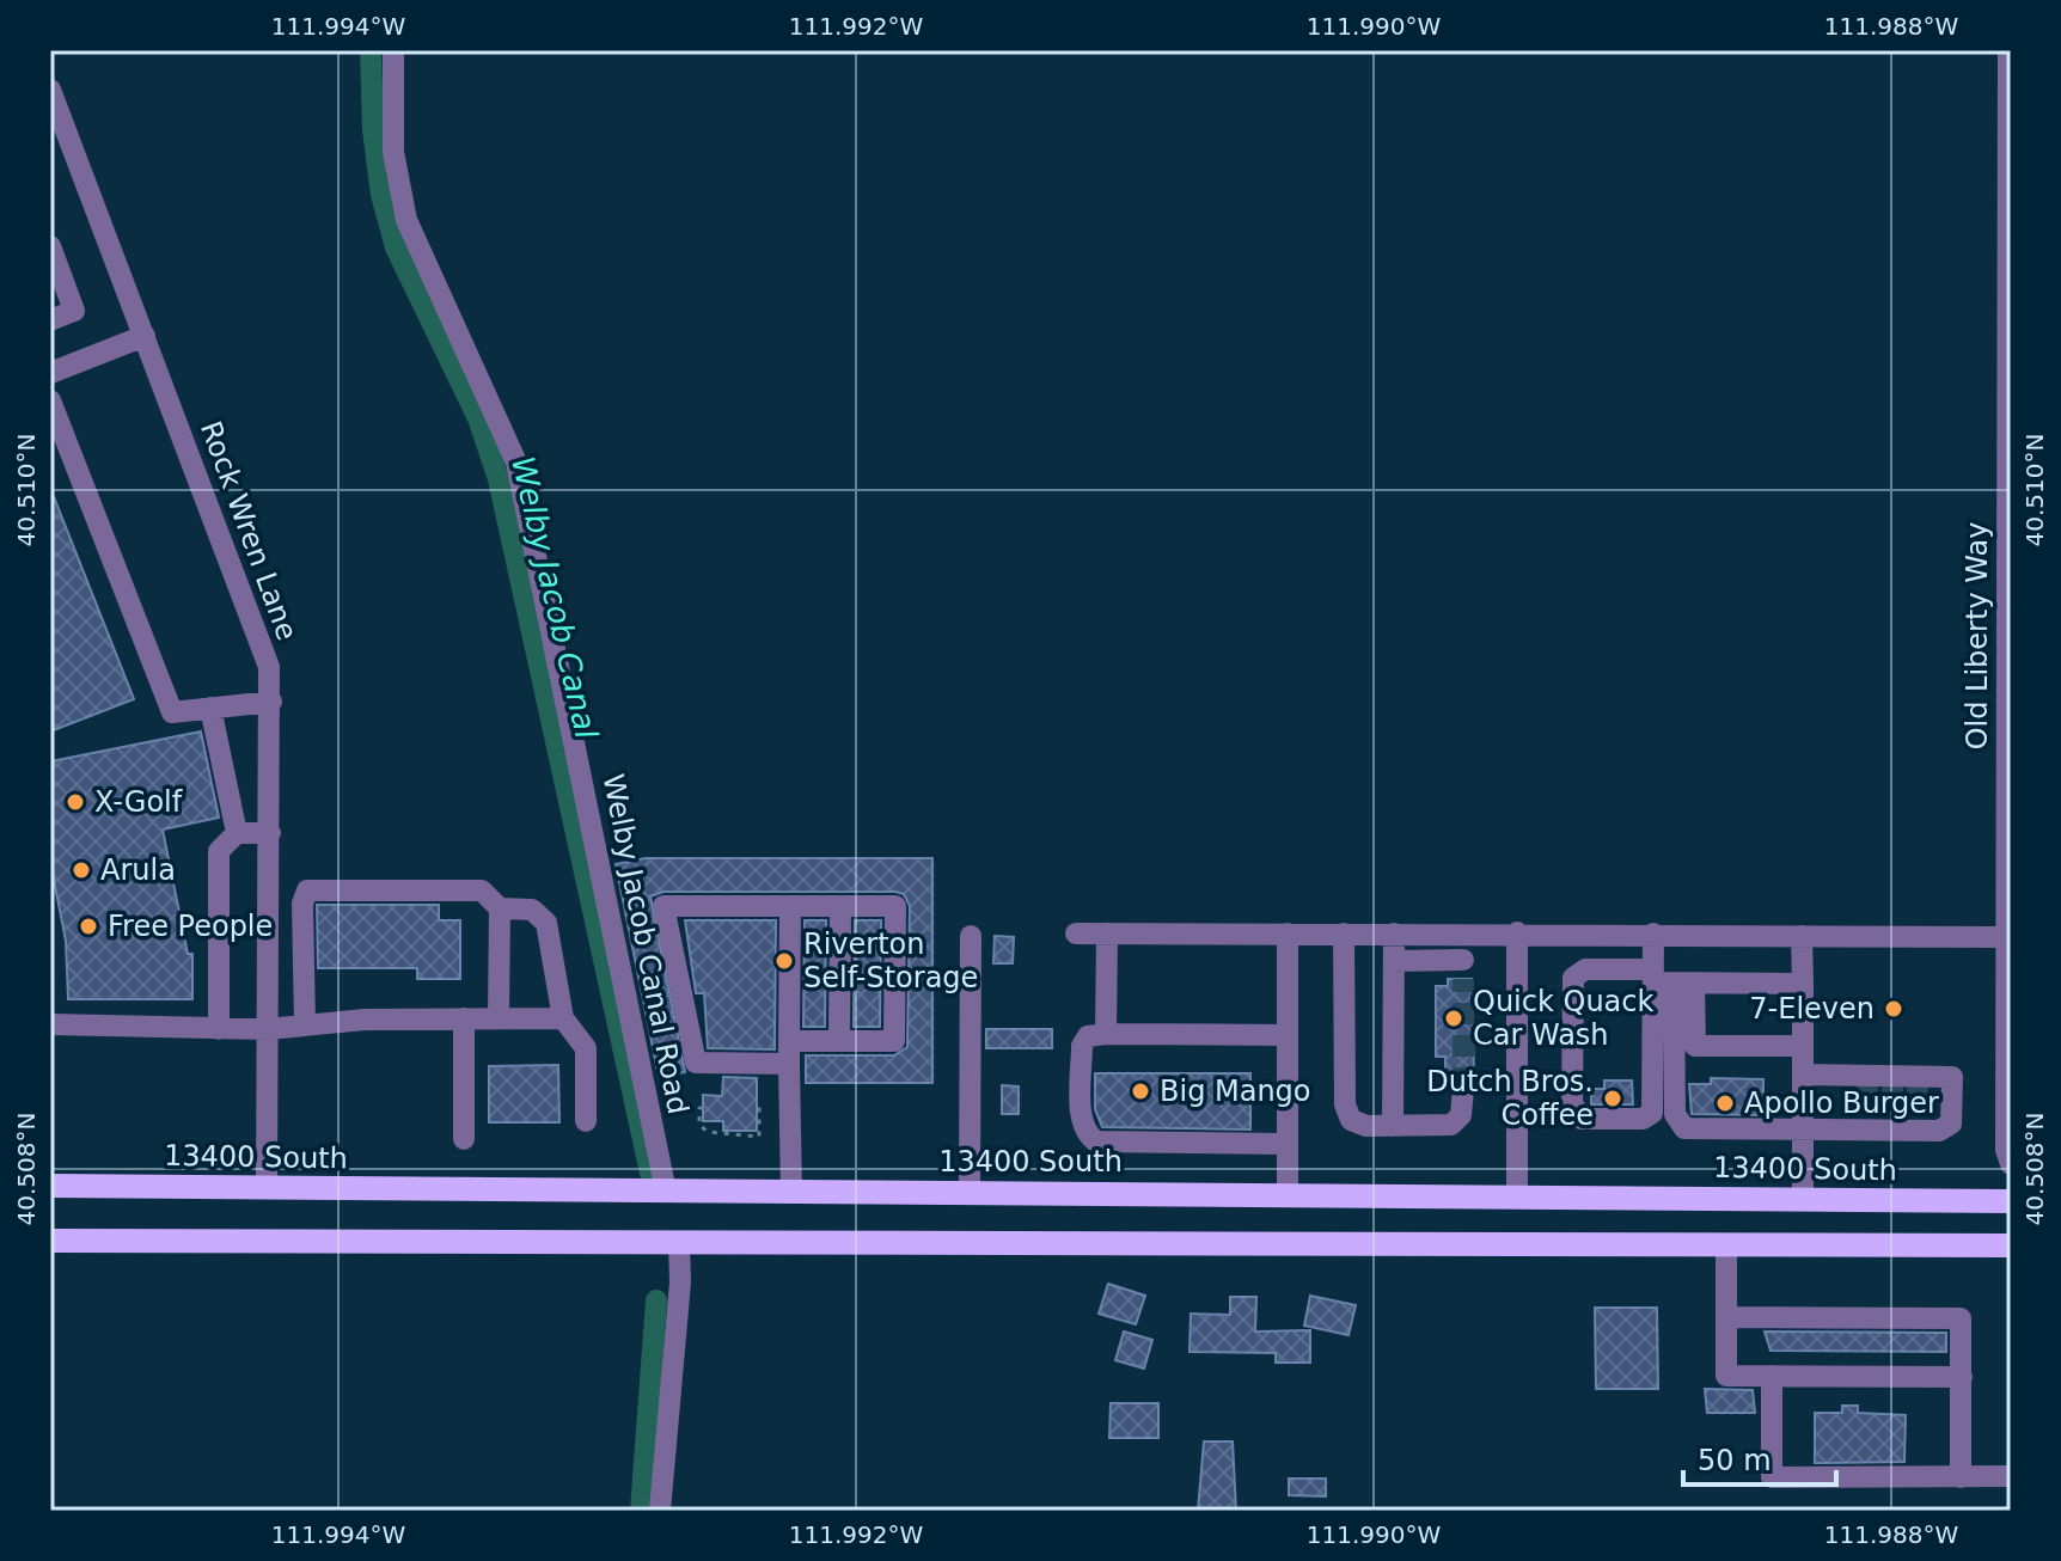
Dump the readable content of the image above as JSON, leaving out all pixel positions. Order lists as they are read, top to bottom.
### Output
{
  "streets": {
    "main road": ["13400 South"],
    "street": ["Rock Wren Lane", "Old Liberty Way", "Welby Jacob Canal Road"]
  },
  "crossings": [
    ["Rock Wren Lane", "13400 South"],
    ["Welby Jacob Canal Road", "13400 South"]
  ],
  "water": ["Welby Jacob Canal"],
  "places": [
    "X-Golf",
    "Arula",
    "Free People",
    "Riverton Self-Storage",
    "7-Eleven",
    "Quick Quack Car Wash",
    "Big Mango",
    "Dutch Bros. Coffee",
    "Apollo Burger"
  ],
  "scale_bar": "50 m",
  "coordinates": [
    "111.994°W",
    "111.992°W",
    "111.990°W",
    "111.988°W",
    "40.510°N",
    "40.508°N"
  ]
}
